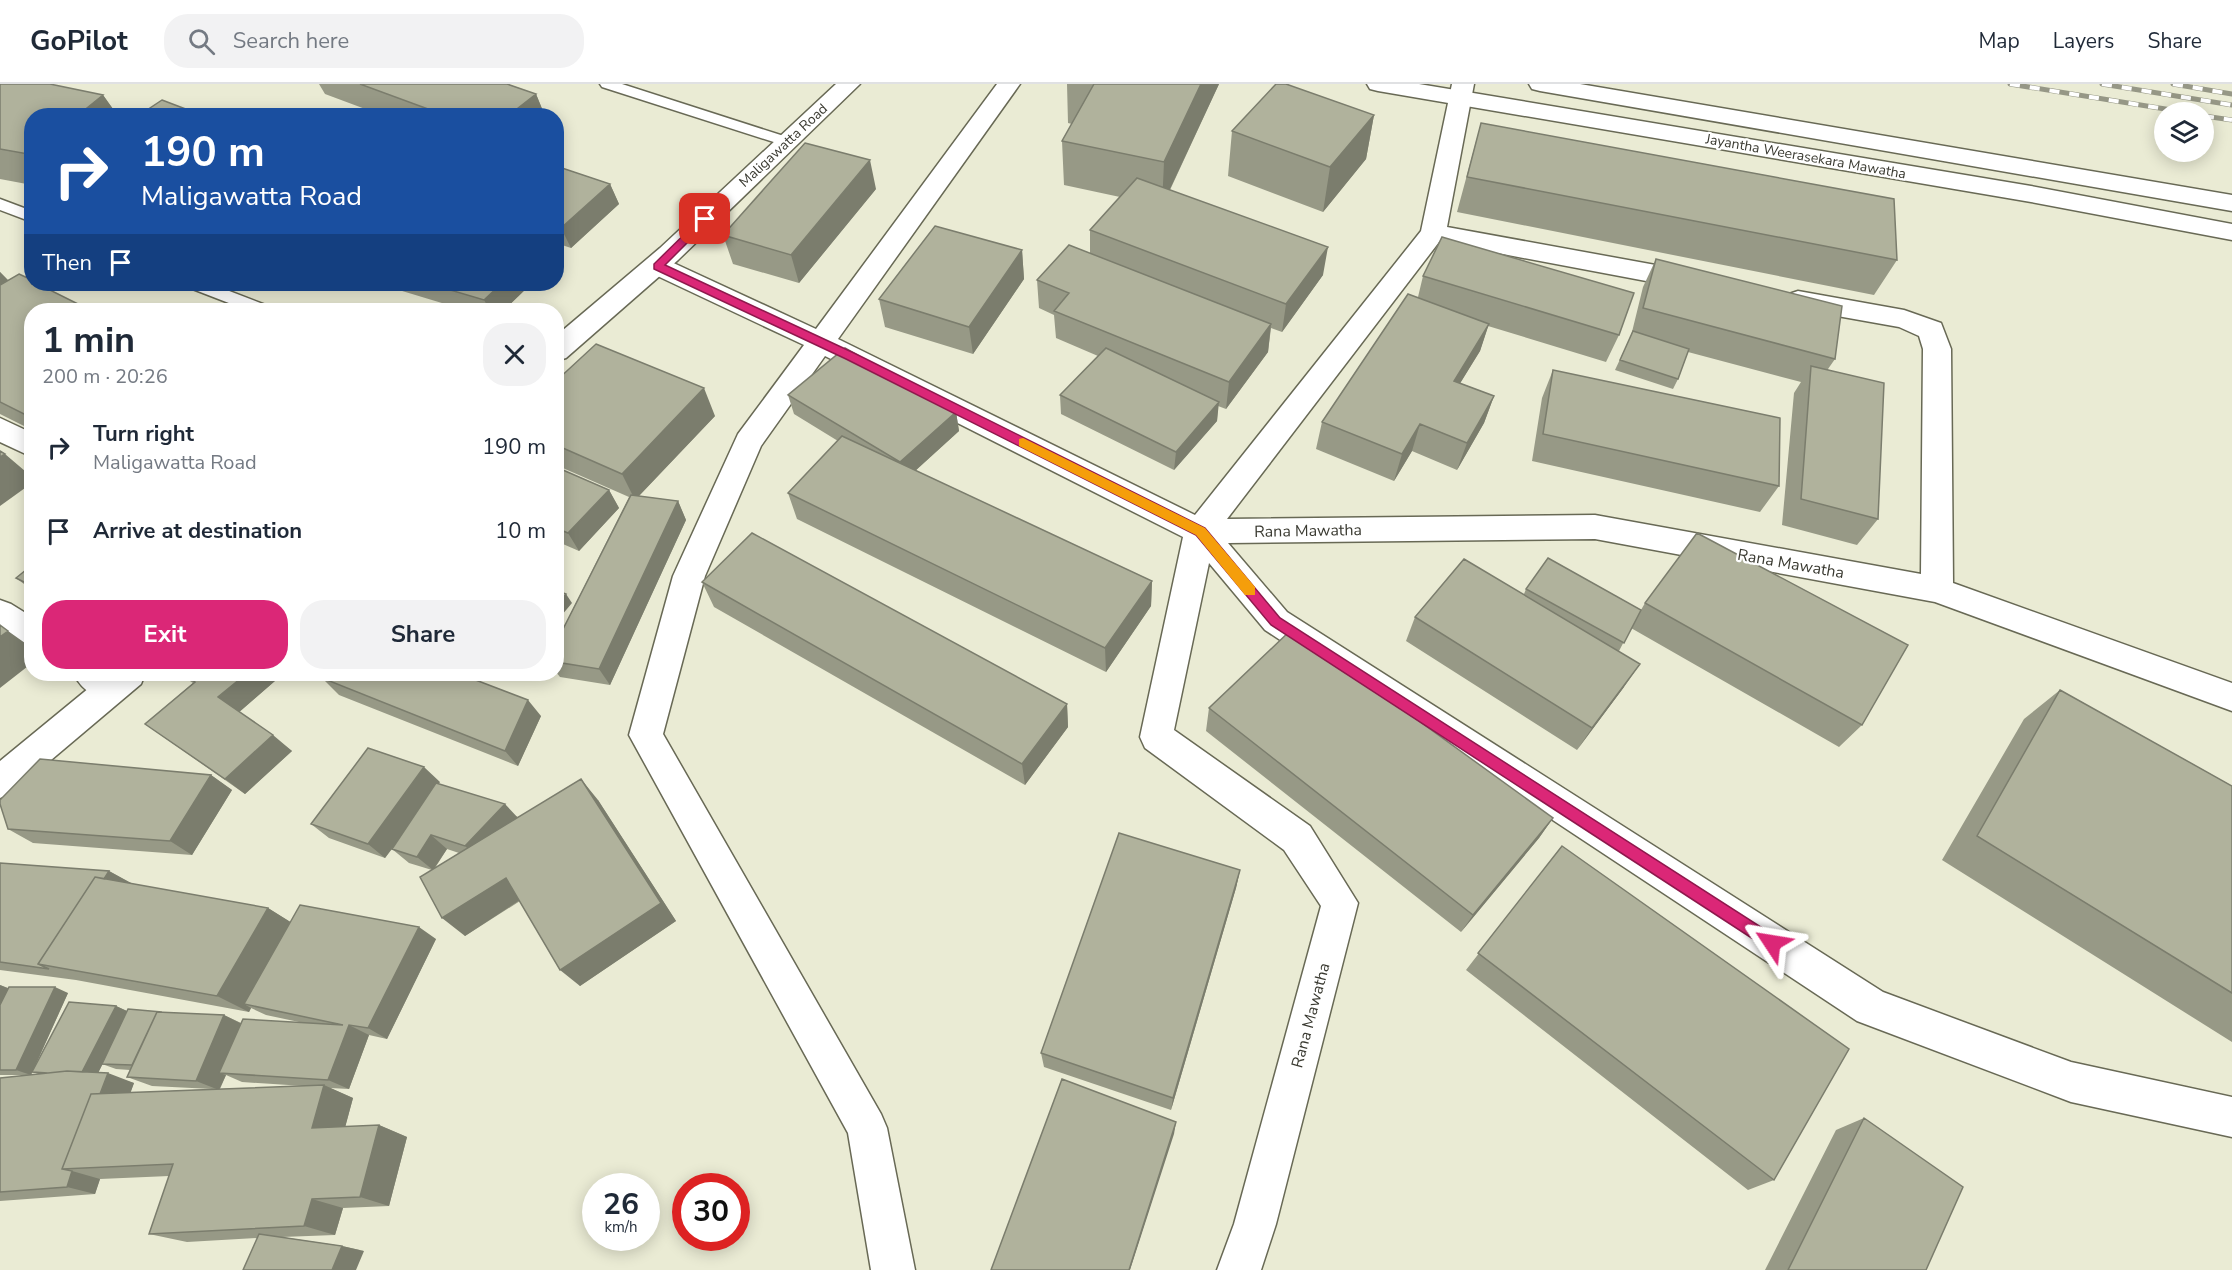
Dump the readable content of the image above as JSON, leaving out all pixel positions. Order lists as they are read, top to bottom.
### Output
{
  "streets": {
    "street": ["Maligawatta Road", "Jayantha Weerasekara Mawatha", "Rana Mawatha"]
  },
  "page": {
    "header": "GoPilot",
    "search": "Search here",
    "nav": ["Map", "Layers", "Share"],
    "turn": ["190 m", "Maligawatta Road"],
    "then": "Then",
    "heading": ["1 min", "200 m · 20:26"],
    "list": [
      {
        "name": "Turn right",
        "note": "Maligawatta Road",
        "value": "190 m"
      },
      {
        "name": "Arrive at destination",
        "value": "10 m"
      }
    ],
    "buttons": ["Exit", "Share"],
    "speed": "26 km/h",
    "limit": "30"
  }
}
